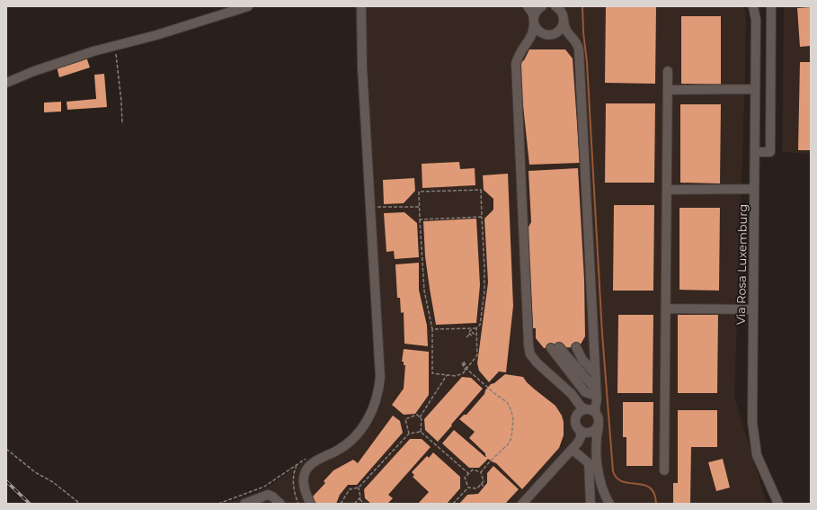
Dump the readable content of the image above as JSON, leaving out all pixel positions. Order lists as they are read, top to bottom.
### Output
{
  "streets": {
    "street": ["Via Rosa Luxemburg"]
  }
}
